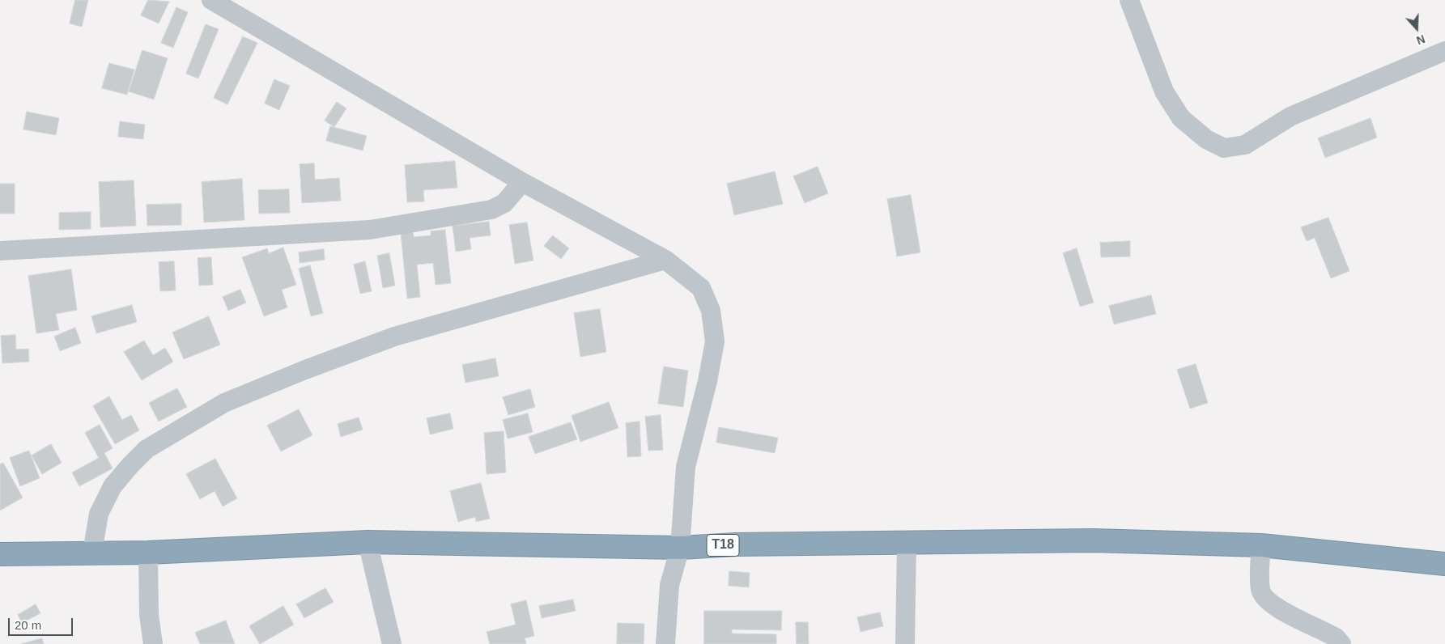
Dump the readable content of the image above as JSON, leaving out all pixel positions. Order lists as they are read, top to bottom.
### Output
{
  "streets": {
    "highway": ["T18"]
  },
  "scale_bar": "20 m",
  "north": "bottom"
}
